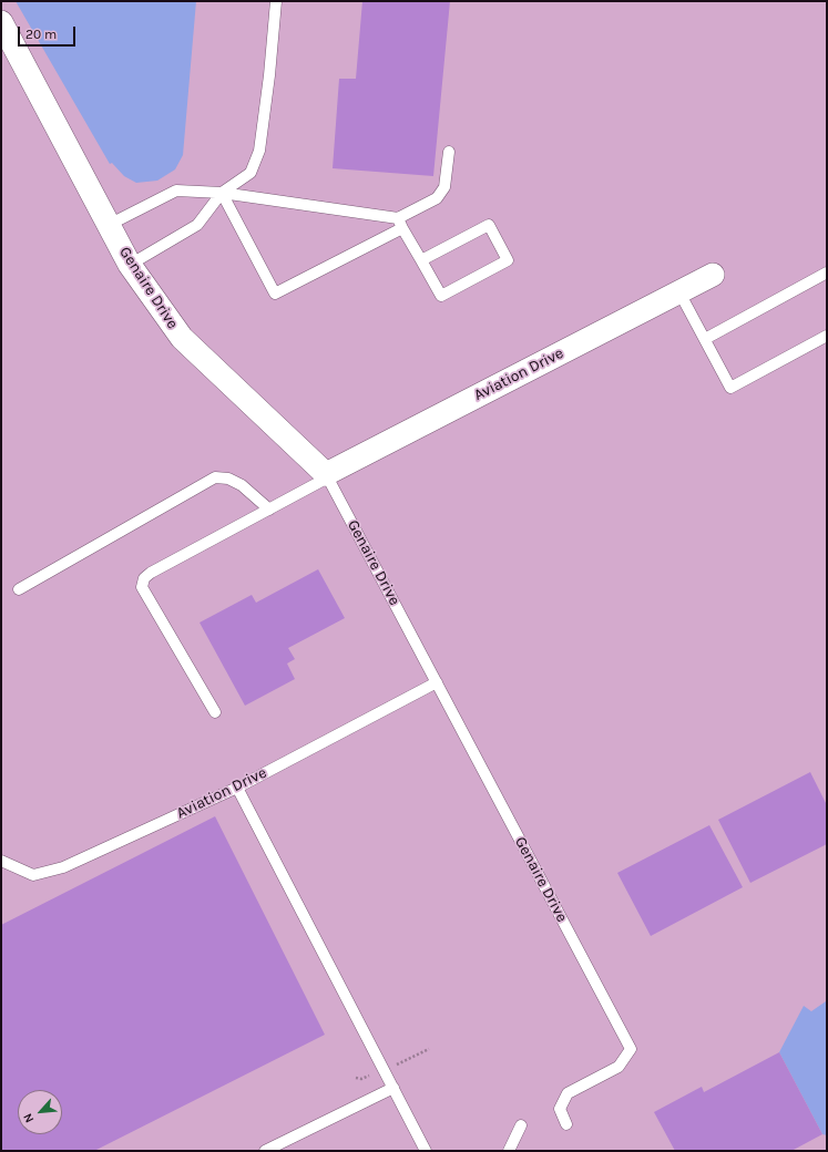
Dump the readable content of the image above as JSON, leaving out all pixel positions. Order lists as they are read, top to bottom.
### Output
{
  "streets": {
    "street": ["Genaire Drive", "Aviation Drive"]
  },
  "crossings": [
    ["Genaire Drive", "Aviation Drive"]
  ],
  "scale_bar": "20 m",
  "north": "bottom left"
}
